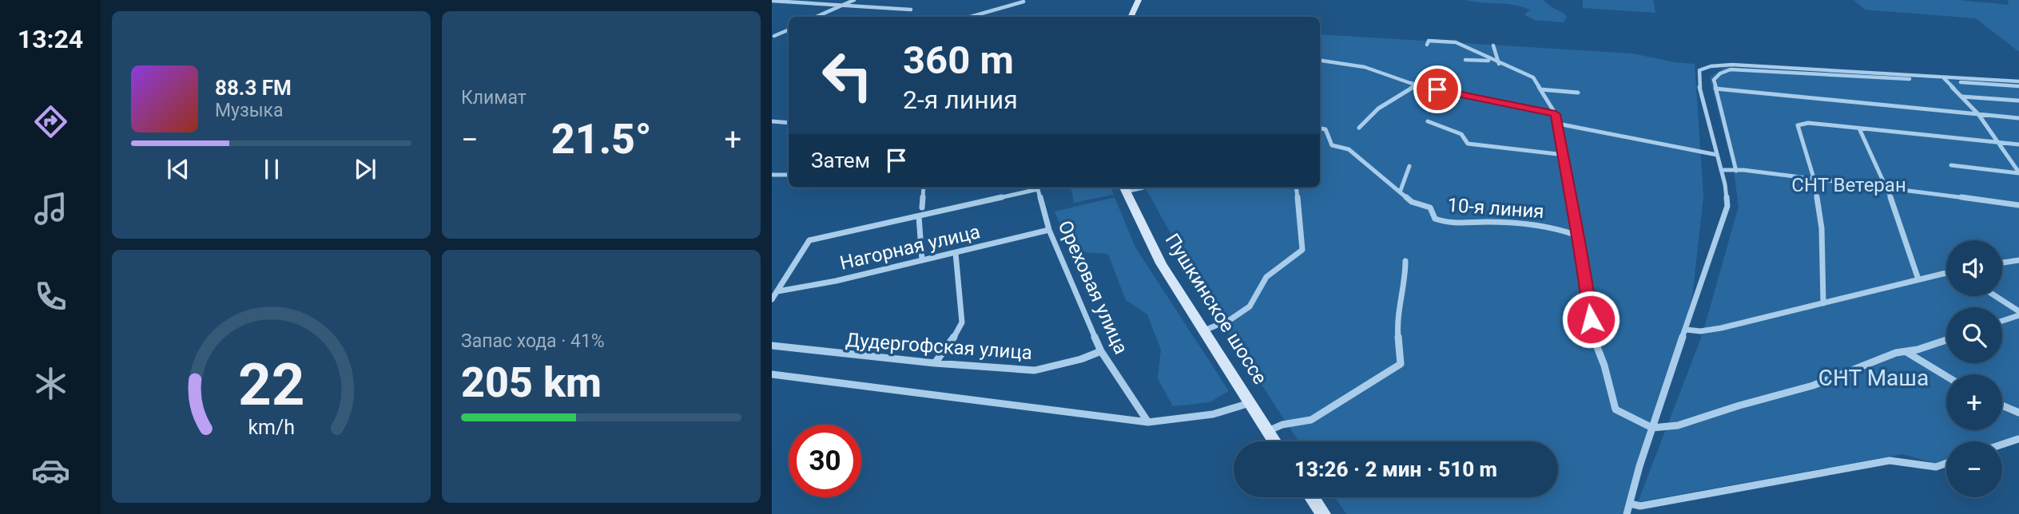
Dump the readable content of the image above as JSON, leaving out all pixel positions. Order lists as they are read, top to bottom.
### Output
{
  "streets": {
    "main road": ["Пушкинское шоссе"],
    "street": [
      "10-я линия",
      "Нагорная улица",
      "Ореховая улица",
      "Дудергофская улица"
    ]
  },
  "crossings": [
    ["Нагорная улица", "Ореховая улица"],
    ["Ореховая улица", "Дудергофская улица"]
  ],
  "parks": ["СНТ Ветеран", "СНТ Маша"],
  "page": {
    "tabs": "13:24",
    "tile": [
      "Климат",
      ["Запас хода · 41%", "205 km"]
    ],
    "turn": ["360 m", "2-я линия"],
    "song": ["88.3 FM", "Музыка"],
    "heat": ["−", "21.5°", "+"],
    "then": "Затем",
    "map_buttons": ["+", "−"],
    "limit": "30",
    "trip": "13:26 · 2 мин · 510 m",
    "gauge": ["22", "km/h"]
  }
}
